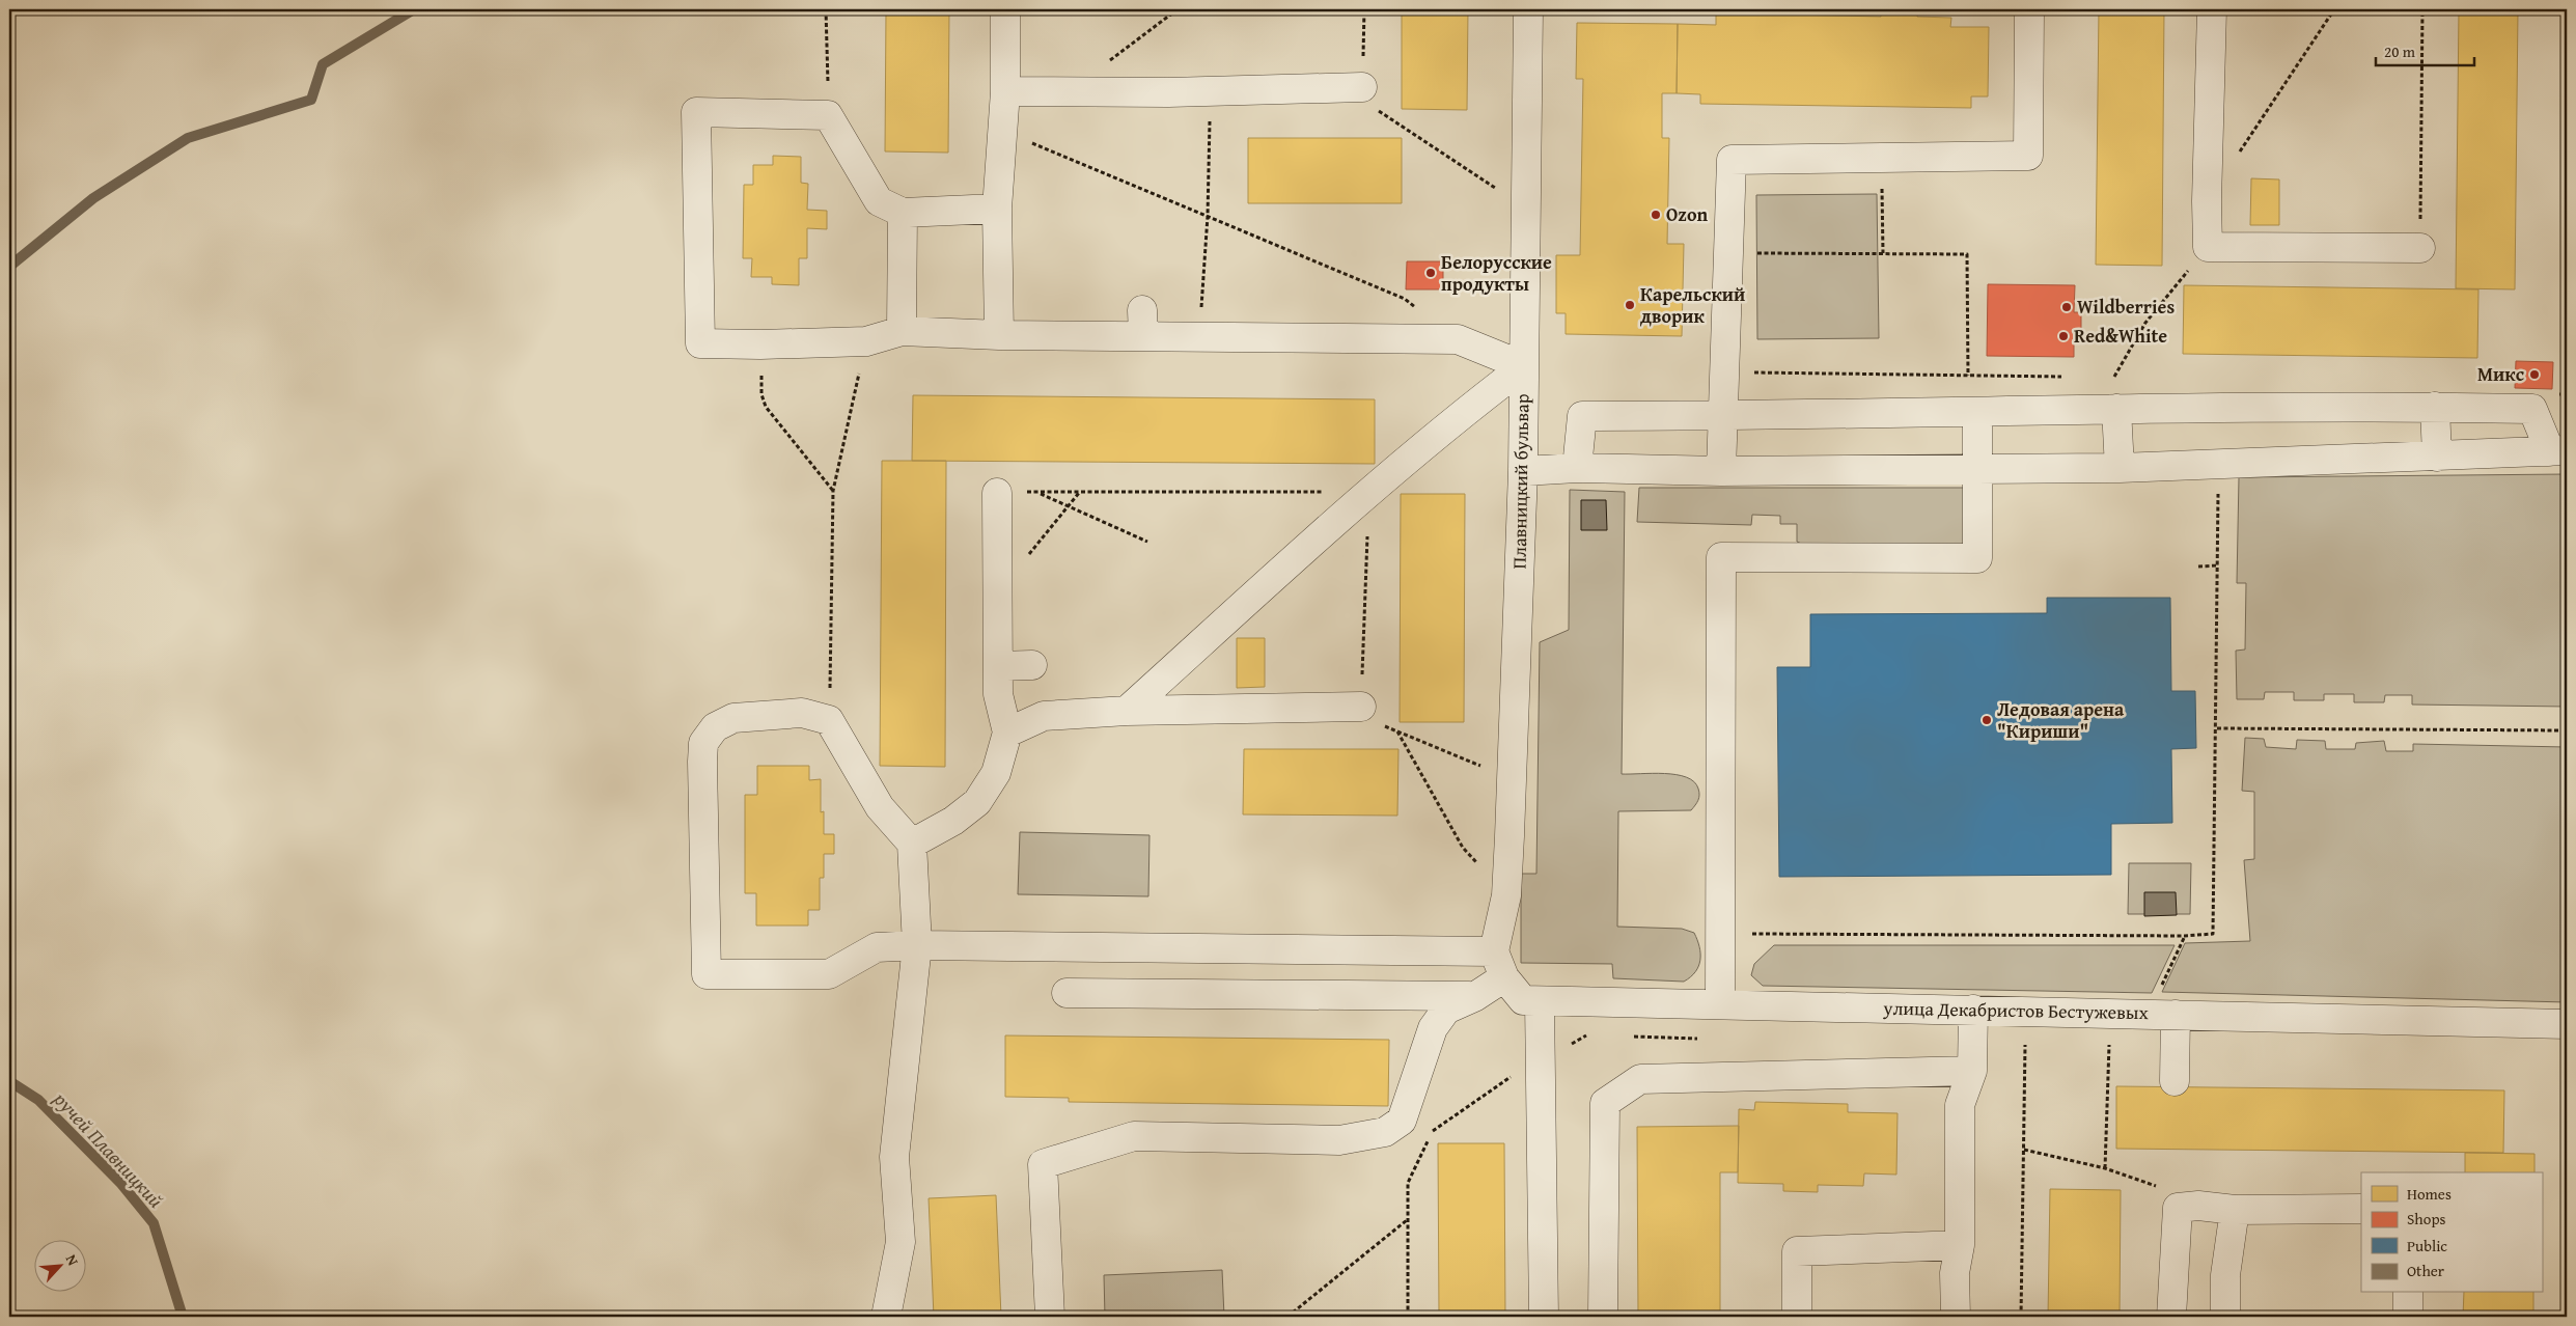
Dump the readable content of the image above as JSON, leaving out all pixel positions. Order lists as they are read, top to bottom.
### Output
{
  "streets": {
    "street": ["Плавницкий бульвар", "улица Декабристов Бестужевых"]
  },
  "crossings": [
    ["Плавницкий бульвар", "улица Декабристов Бестужевых"]
  ],
  "water": ["ручей Плавницкий"],
  "places": [
    "Ozon",
    "Белорусские продукты",
    "Карельский дворик",
    "Wildberries",
    "Red&White",
    "Микс",
    "Ледовая арена \"Кириши\""
  ],
  "legend": [
    "Homes",
    "Shops",
    "Public",
    "Other"
  ],
  "scale_bar": "20 m",
  "north": "top right"
}
